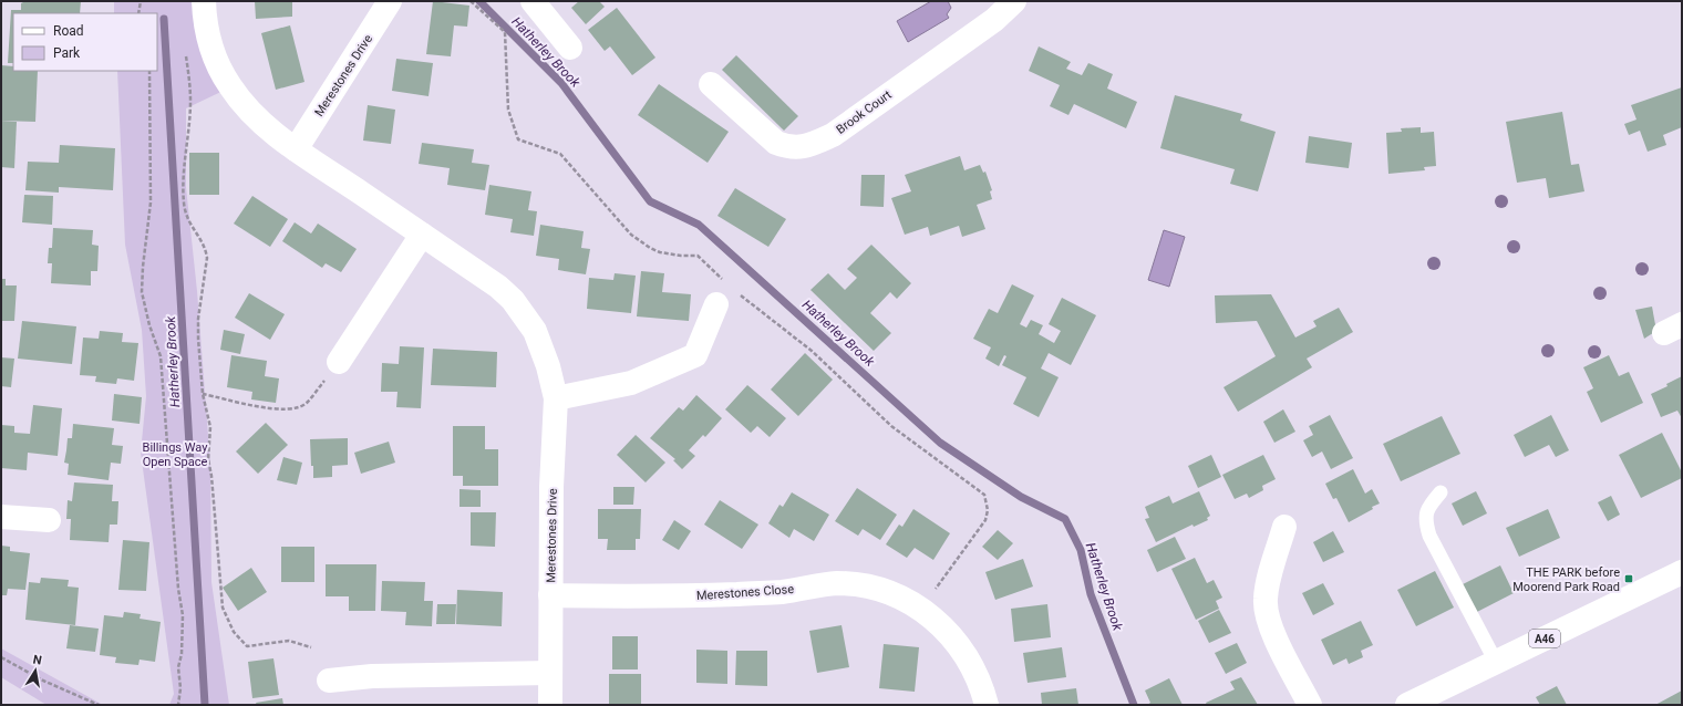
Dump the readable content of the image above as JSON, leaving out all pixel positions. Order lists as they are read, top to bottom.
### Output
{
  "streets": {
    "street": [
      "Merestones Drive",
      "Brook Court",
      "Merestones Close",
      "A46"
    ]
  },
  "crossings": [
    ["Merestones Drive", "Merestones Close"]
  ],
  "water": ["Hatherley Brook"],
  "parks": ["Billings Way Open Space"],
  "places": {
    "transit": ["THE PARK before Moorend Park Road"]
  },
  "legend": ["Road", "Park"],
  "north": "top"
}
